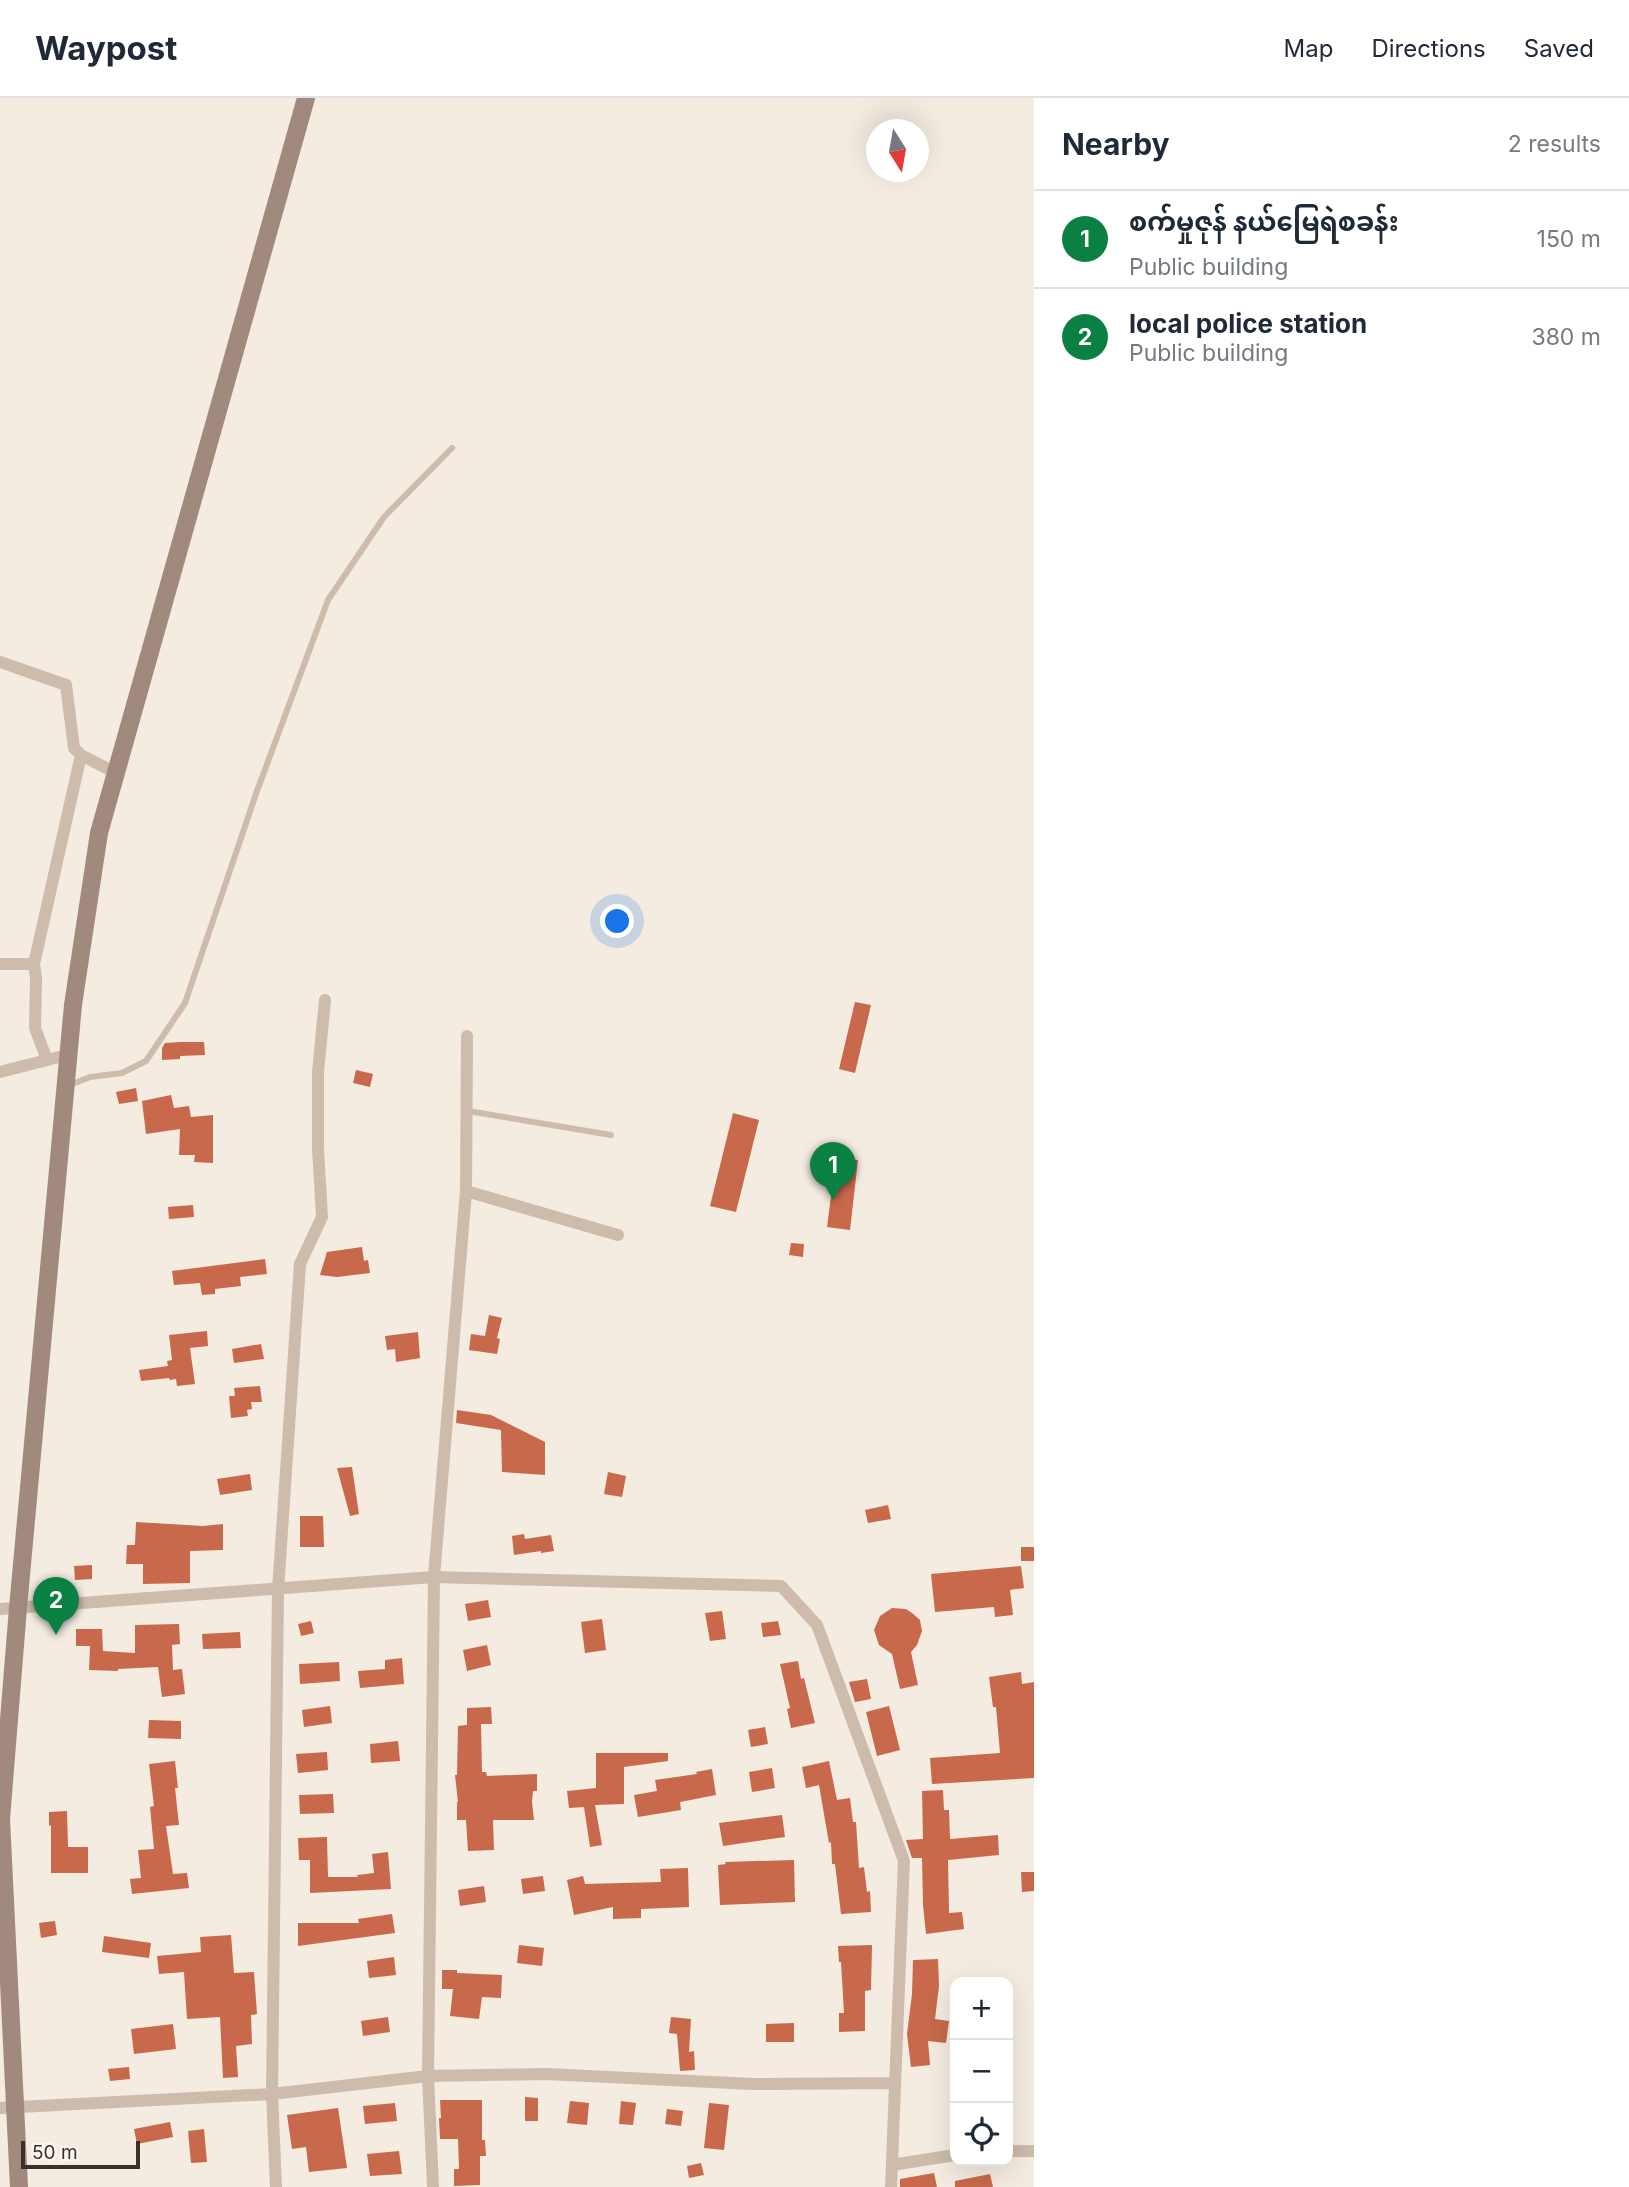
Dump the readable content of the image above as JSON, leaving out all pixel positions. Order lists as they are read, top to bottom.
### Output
{
  "scale_bar": "50 m",
  "north": "bottom",
  "page": {
    "header": "Waypost",
    "nav": ["Map", "Directions", "Saved"],
    "heading": ["Nearby", "2 results"],
    "list": [
      {
        "mark": "1",
        "name": "စက်မှုဇုန် နယ်မြေရဲစခန်း",
        "note": "Public building",
        "value": "150 m"
      },
      {
        "mark": "2",
        "name": "local police station",
        "note": "Public building",
        "value": "380 m"
      }
    ],
    "pins": ["1", "2"],
    "map_buttons": ["+", "−"],
    "scale": "50 m"
  }
}
